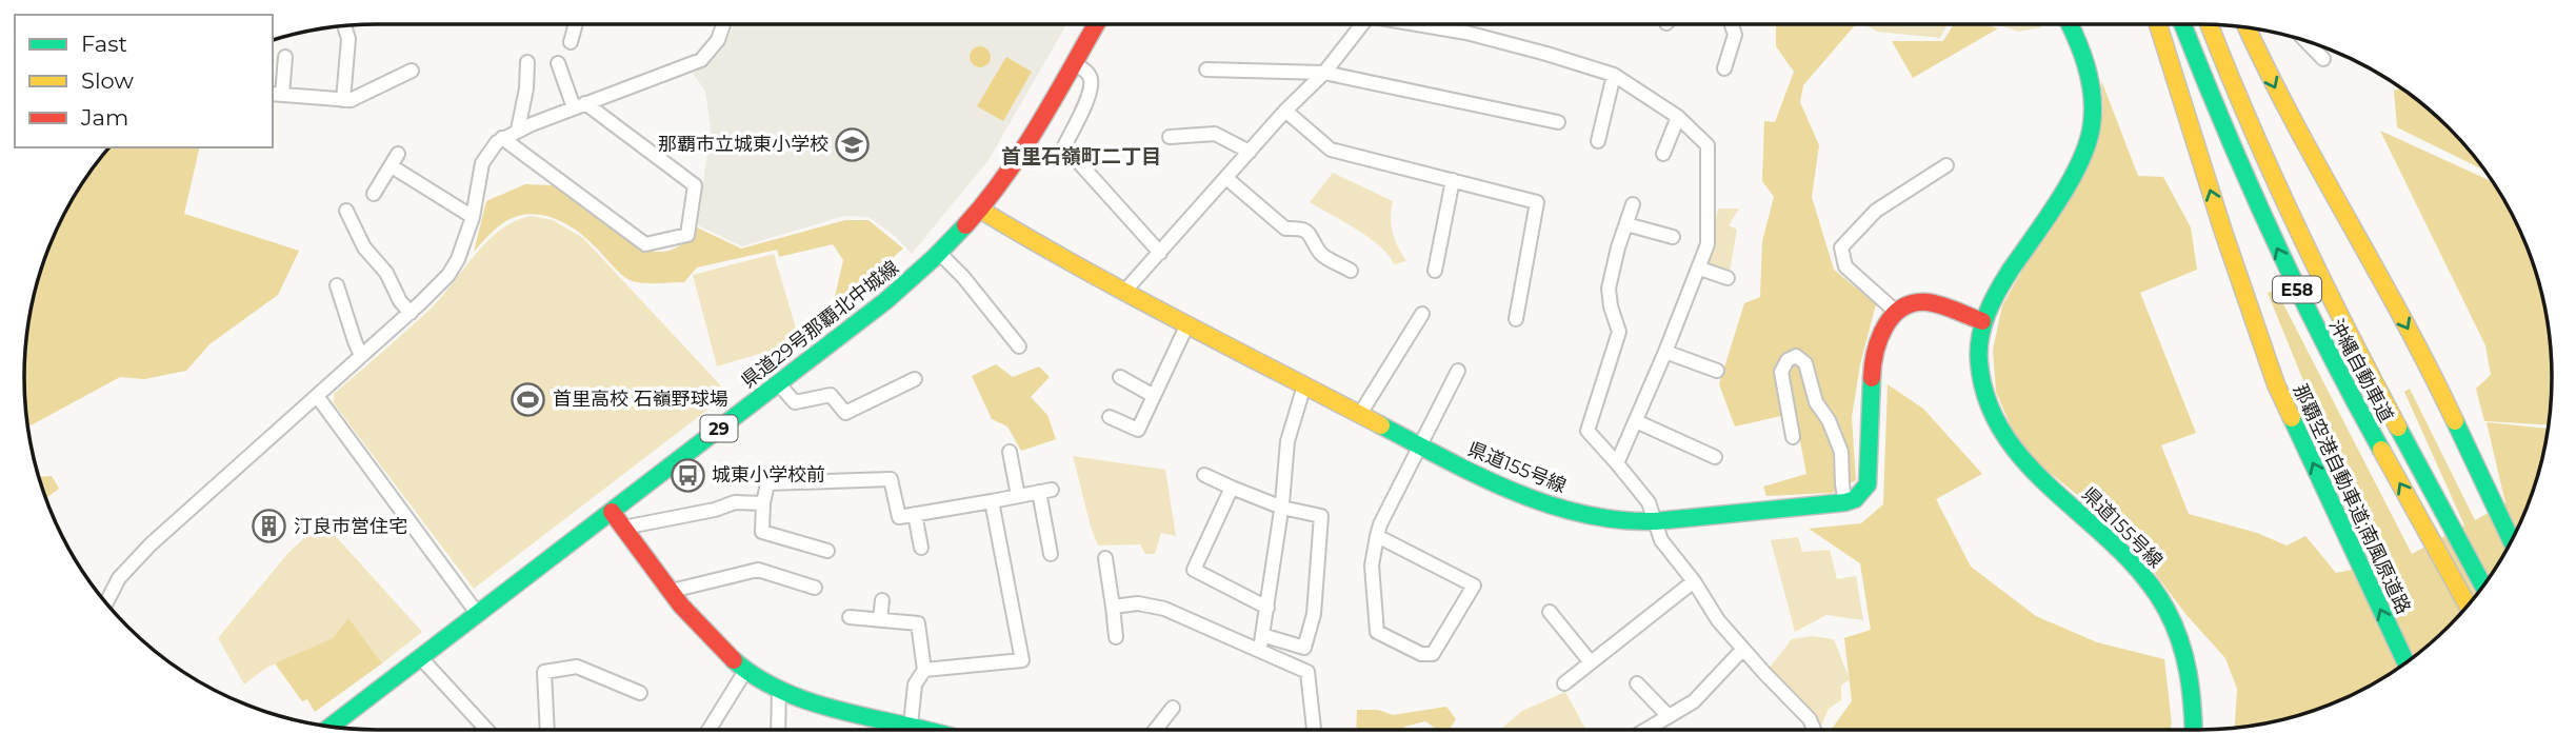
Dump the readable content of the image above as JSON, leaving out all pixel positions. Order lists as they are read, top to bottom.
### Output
{
  "streets": {
    "main road": [
      "E58",
      "県道29号那覇北中城線",
      "沖縄自動車道",
      "29",
      "県道155号線",
      "那覇空港自動車道;南風原道路"
    ]
  },
  "crossings": [
    ["県道29号那覇北中城線", "県道155号線"]
  ],
  "districts": ["首里石嶺町二丁目"],
  "places": {
    "school or university": ["那覇市立城東小学校"],
    "sports": ["首里高校 石嶺野球場"],
    "bus stop": ["城東小学校前"],
    "building": ["汀良市営住宅"]
  },
  "legend": ["Fast", "Slow", "Jam"]
}
